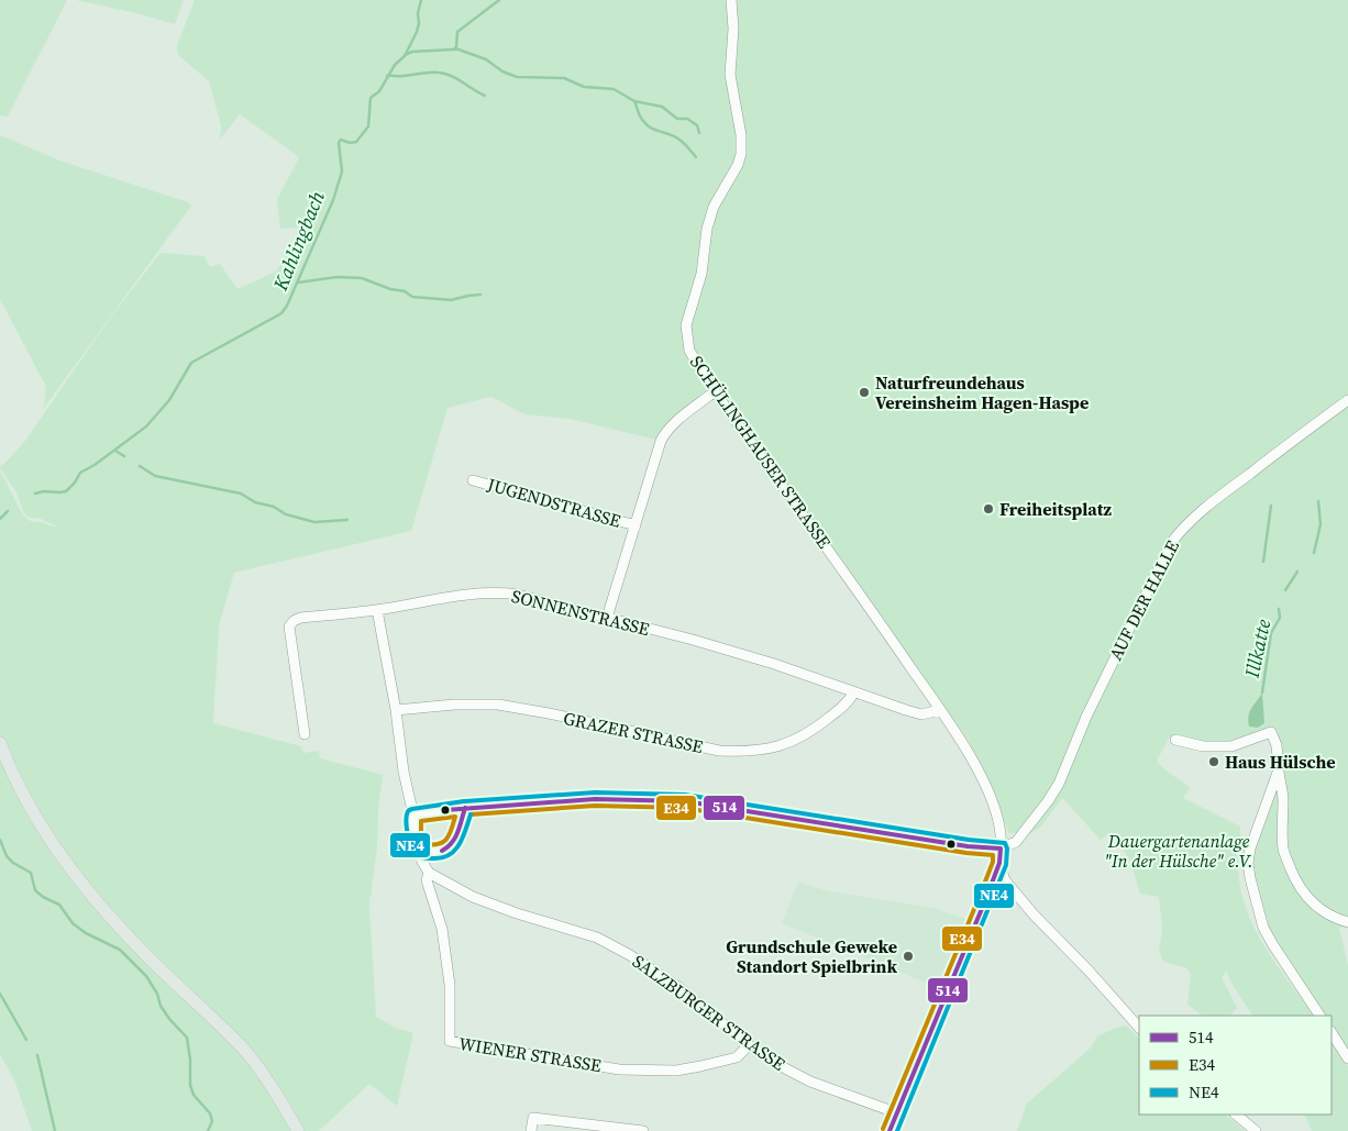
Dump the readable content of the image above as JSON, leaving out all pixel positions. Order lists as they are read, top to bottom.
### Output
{
  "streets": {
    "street": [
      "SCHÜLINGHAUSER STRASSE",
      "JUGENDSTRASSE",
      "AUF DER HALLE",
      "SONNENSTRASSE",
      "GRAZER STRASSE",
      "SALZBURGER STRASSE",
      "WIENER STRASSE"
    ]
  },
  "crossings": [
    ["SCHÜLINGHAUSER STRASSE", "JUGENDSTRASSE"],
    ["SCHÜLINGHAUSER STRASSE", "AUF DER HALLE"],
    ["SCHÜLINGHAUSER STRASSE", "SONNENSTRASSE"],
    ["SCHÜLINGHAUSER STRASSE", "SALZBURGER STRASSE"],
    ["JUGENDSTRASSE", "SONNENSTRASSE"],
    ["SONNENSTRASSE", "GRAZER STRASSE"],
    ["SONNENSTRASSE", "WIENER STRASSE"],
    ["GRAZER STRASSE", "WIENER STRASSE"],
    ["SALZBURGER STRASSE", "WIENER STRASSE"]
  ],
  "water": ["Kahlingbach", "Illkatte"],
  "parks": ["Dauergartenanlage \"In der Hülsche\" e.V."],
  "places": [
    "Naturfreundehaus Vereinsheim Hagen-Haspe",
    "Freiheitsplatz",
    "Haus Hülsche",
    "Grundschule Geweke Standort Spielbrink"
  ],
  "lines": ["transit line NE4", "transit line 514", "transit line E34"],
  "legend": ["514", "E34", "NE4"]
}
